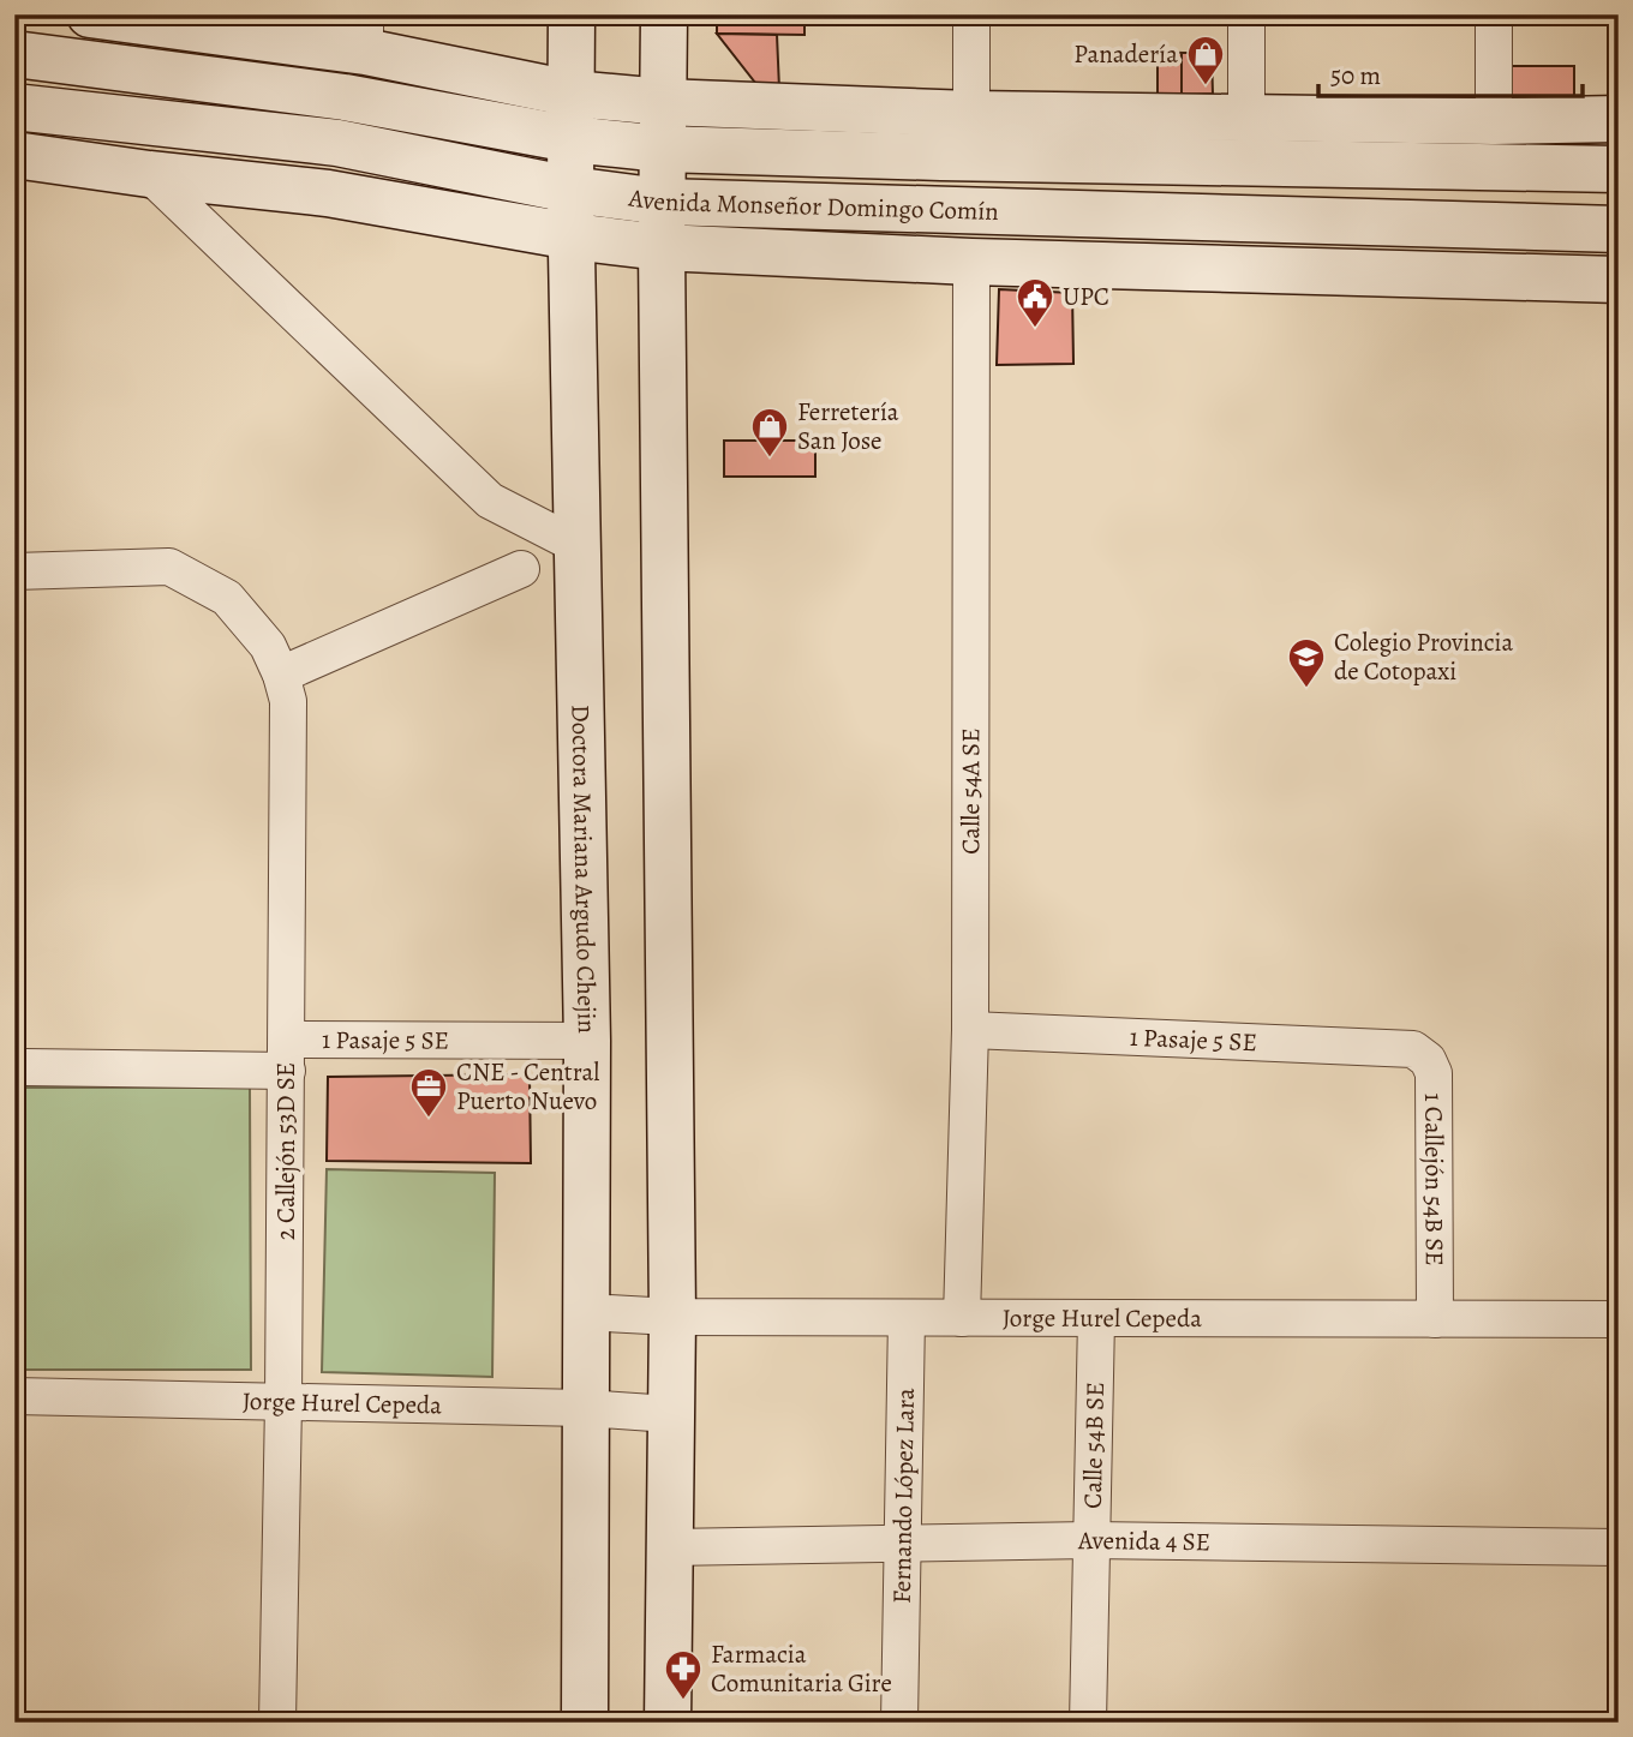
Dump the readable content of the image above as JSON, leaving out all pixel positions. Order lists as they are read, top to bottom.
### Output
{
  "streets": {
    "main road": ["Avenida Monseñor Domingo Comín", "Doctora Mariana Argudo Chejin"],
    "street": [
      "Calle 54A SE",
      "1 Pasaje 5 SE",
      "2 Callejón 53D SE",
      "1 Callejón 54B SE",
      "Jorge Hurel Cepeda",
      "Calle 54B SE",
      "Fernando López Lara",
      "Avenida 4 SE"
    ]
  },
  "crossings": [
    ["Avenida Monseñor Domingo Comín", "Calle 54A SE"],
    ["Avenida Monseñor Domingo Comín", "Doctora Mariana Argudo Chejin"],
    ["Calle 54A SE", "1 Pasaje 5 SE"],
    ["Calle 54A SE", "Jorge Hurel Cepeda"],
    ["Doctora Mariana Argudo Chejin", "1 Pasaje 5 SE"],
    ["Doctora Mariana Argudo Chejin", "Jorge Hurel Cepeda"],
    ["1 Pasaje 5 SE", "2 Callejón 53D SE"],
    ["1 Pasaje 5 SE", "1 Callejón 54B SE"],
    ["2 Callejón 53D SE", "Jorge Hurel Cepeda"],
    ["1 Callejón 54B SE", "Jorge Hurel Cepeda"],
    ["Jorge Hurel Cepeda", "Calle 54B SE"],
    ["Jorge Hurel Cepeda", "Fernando López Lara"],
    ["Calle 54B SE", "Avenida 4 SE"],
    ["Fernando López Lara", "Avenida 4 SE"]
  ],
  "places": {
    "shop": ["Panadería", "Ferretería San Jose"],
    "public building": ["UPC"],
    "school or university": ["Colegio Provincia de Cotopaxi"],
    "office": ["CNE - Central Puerto Nuevo"],
    "pharmacy": ["Farmacia Comunitaria Gire"]
  },
  "scale_bar": "50 m"
}
